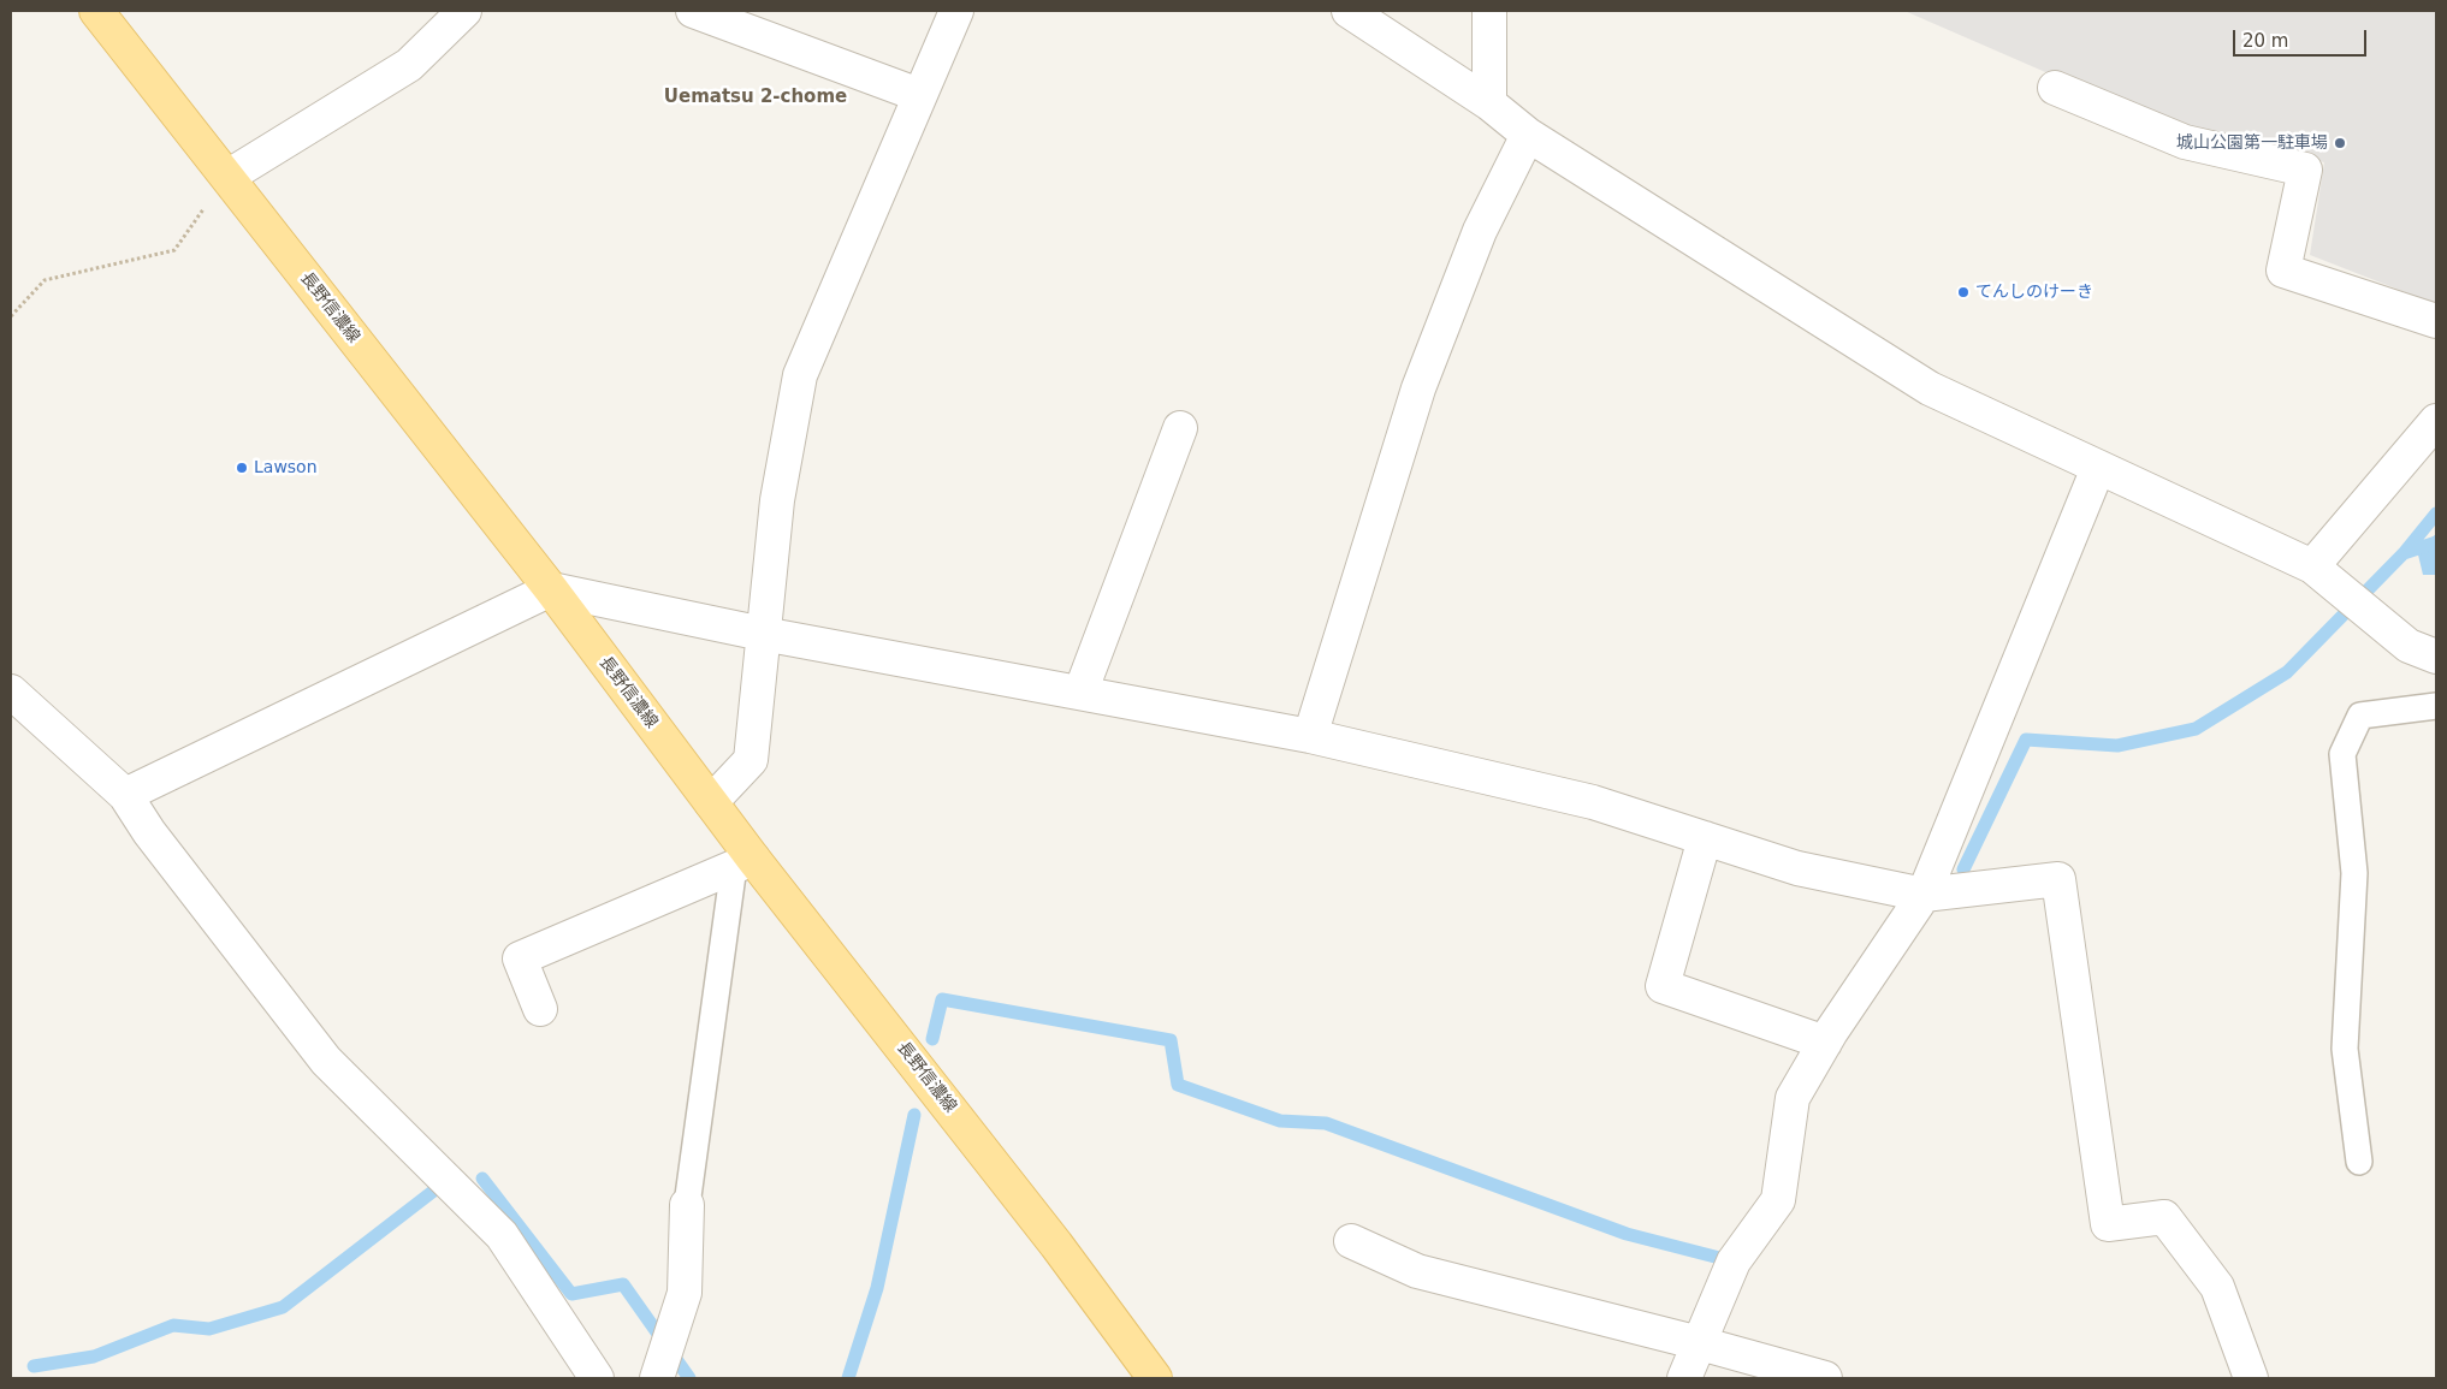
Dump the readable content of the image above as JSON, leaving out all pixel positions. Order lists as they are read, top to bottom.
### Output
{
  "streets": {
    "main road": ["長野信濃線"]
  },
  "districts": ["Uematsu 2-chome"],
  "places": ["城山公園第一駐車場", "てんしのけーき", "Lawson"],
  "scale_bar": "20 m"
}
